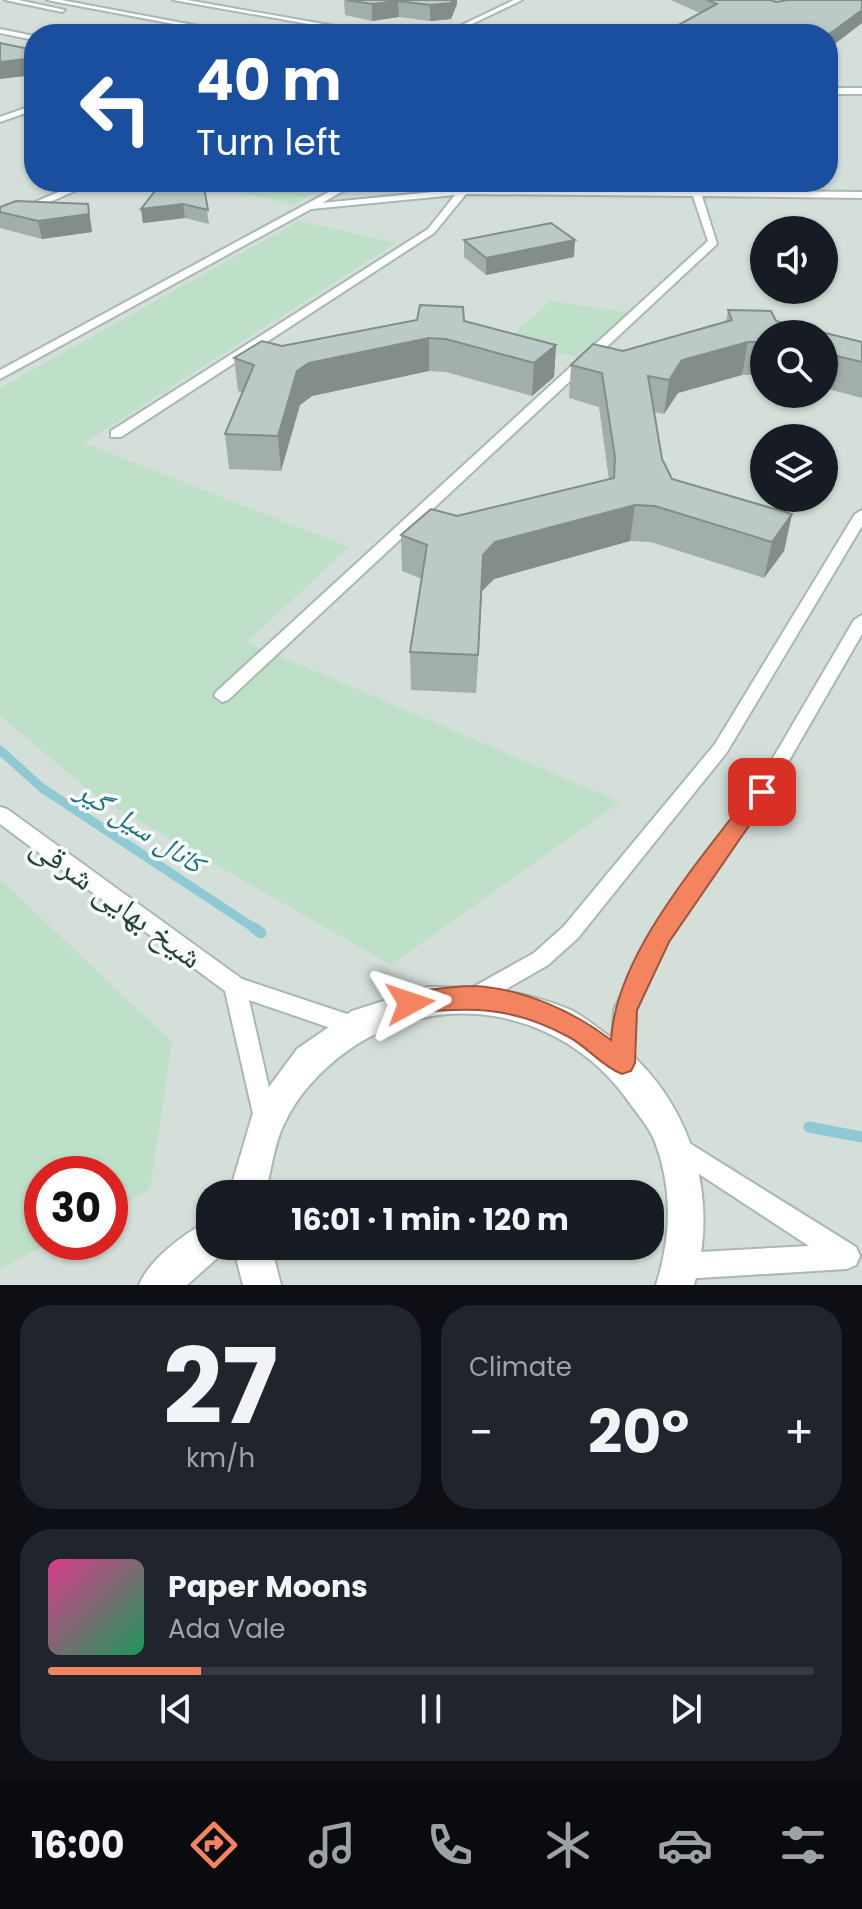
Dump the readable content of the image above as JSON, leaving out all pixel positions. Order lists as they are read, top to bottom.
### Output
{
  "streets": {
    "lane": ["شیخ بهایی شرقی"]
  },
  "water": ["کانال سیل گیر"],
  "page": {
    "turn": ["40 m", "Turn left"],
    "limit": "30",
    "trip": "16:01 · 1 min · 120 m",
    "tile": [
      ["27", "km/h"],
      "Climate"
    ],
    "heat": ["−", "20°", "+"],
    "song": ["Paper Moons", "Ada Vale"],
    "tabs": "16:00"
  }
}
